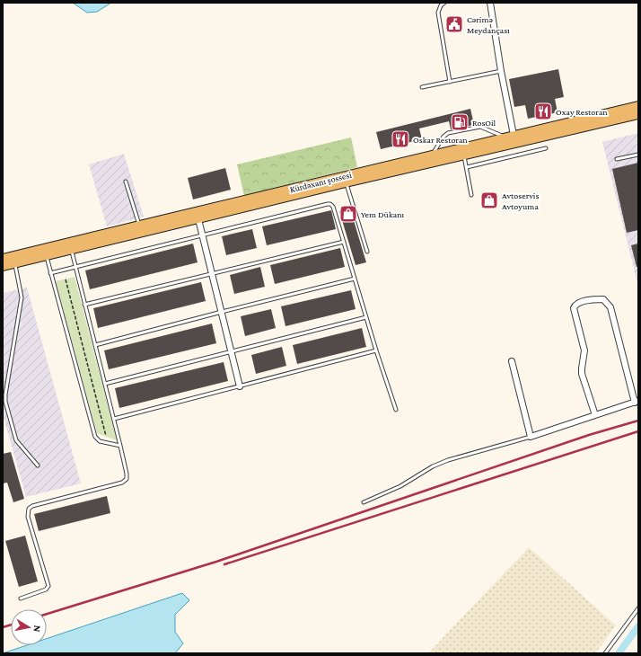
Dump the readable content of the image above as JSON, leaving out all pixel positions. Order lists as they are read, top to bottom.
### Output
{
  "streets": {
    "main road": ["Kürdəxanı şossesi"]
  },
  "places": {
    "public building": ["Cərimə Meydançası"],
    "restaurant": ["Oxay Restoran", "Oskar Restoran"],
    "fuel station": ["RosOil"],
    "shop": ["Avtoservis Avtoyuma", "Yem Dükanı"]
  },
  "north": "right"
}
